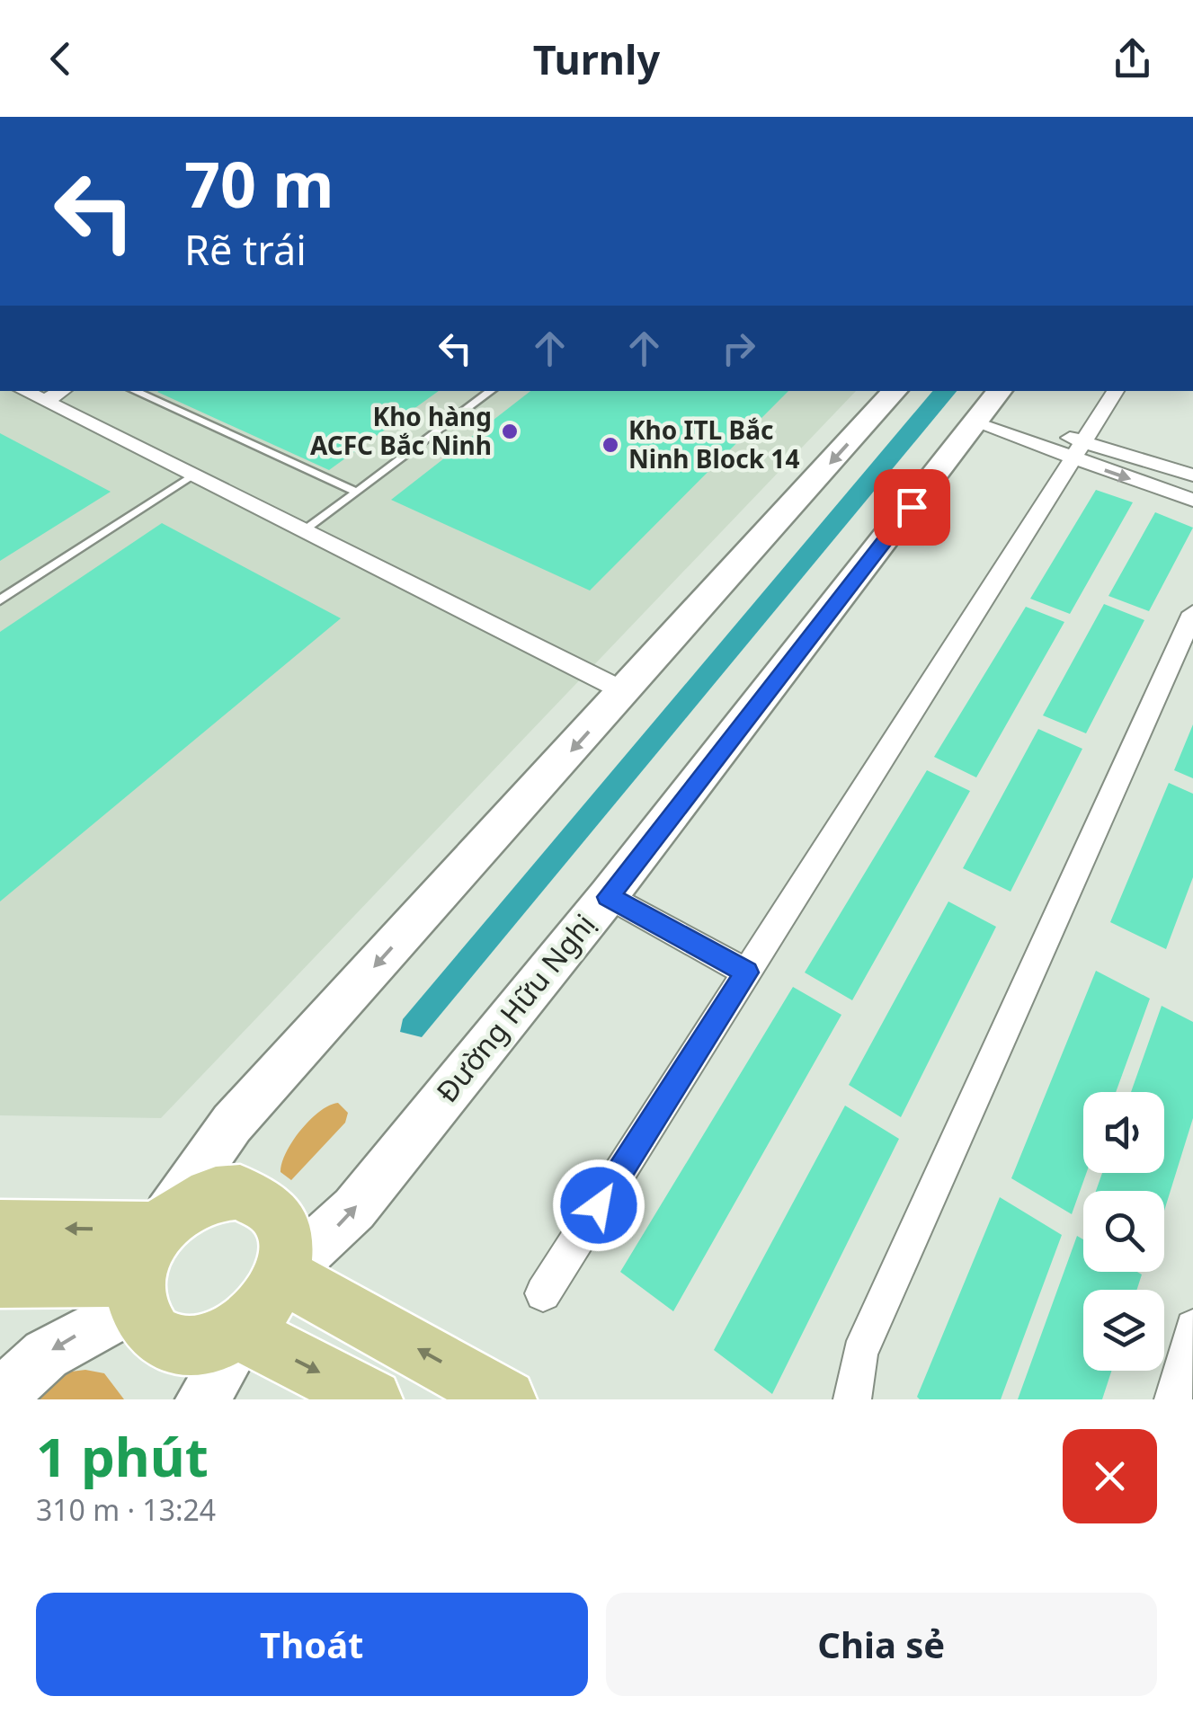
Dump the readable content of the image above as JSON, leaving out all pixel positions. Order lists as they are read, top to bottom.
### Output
{
  "streets": {
    "main road": ["Đường Hữu Nghị"]
  },
  "places": ["Kho hàng ACFC Bắc Ninh", "Kho ITL Bắc Ninh Block 14"],
  "page": {
    "header": "Turnly",
    "turn": ["70 m", "Rẽ trái"],
    "heading": ["1 phút", "310 m · 13:24"],
    "buttons": ["Thoát", "Chia sẻ"]
  }
}
